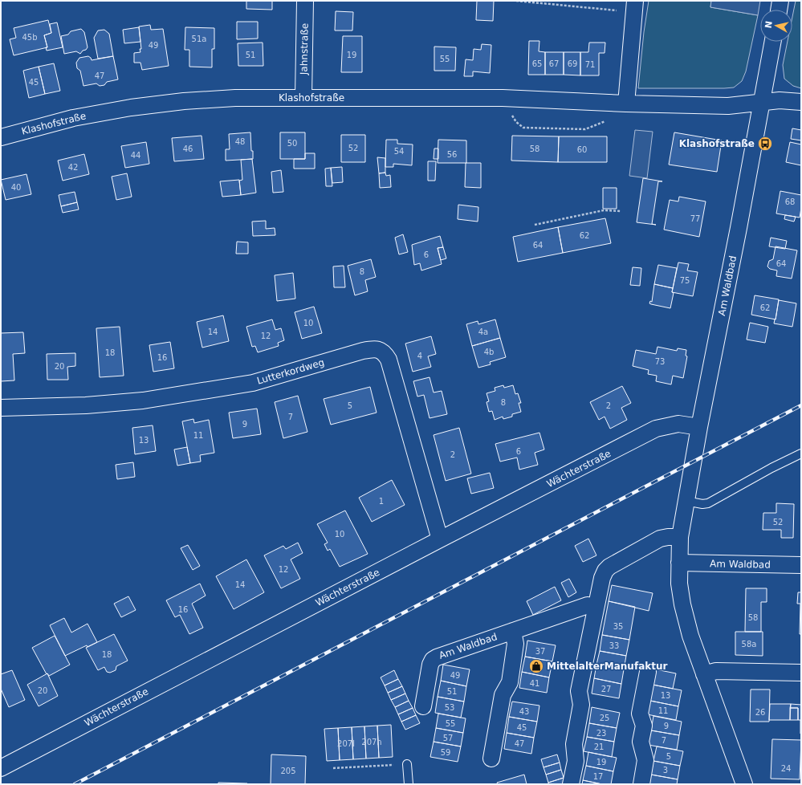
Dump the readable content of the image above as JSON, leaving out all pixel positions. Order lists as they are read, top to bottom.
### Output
{
  "streets": {
    "street": [
      "Jahnstraße",
      "Klashofstraße",
      "Am Waldbad",
      "Lutterkordweg",
      "Wächterstraße"
    ]
  },
  "crossings": [
    ["Jahnstraße", "Klashofstraße"],
    ["Klashofstraße", "Am Waldbad"],
    ["Am Waldbad", "Wächterstraße"],
    ["Lutterkordweg", "Wächterstraße"]
  ],
  "places": {
    "bus stop": ["Klashofstraße"],
    "shop": ["MittelalterManufaktur"]
  },
  "house_numbers": [
    "45b",
    "51a",
    "49",
    "51",
    "19",
    "55",
    "65",
    "67",
    "69",
    "71",
    "47",
    "45",
    "48",
    "50",
    "52",
    "46",
    "58",
    "60",
    "54",
    "56",
    "44",
    "42",
    "40",
    "68",
    "77",
    "62",
    "64",
    "6",
    "64",
    "8",
    "75",
    "62",
    "10",
    "14",
    "4a",
    "12",
    "4b",
    "18",
    "4",
    "16",
    "73",
    "20",
    "8",
    "5",
    "2",
    "7",
    "9",
    "11",
    "13",
    "6",
    "2",
    "1",
    "52",
    "10",
    "12",
    "14",
    "16",
    "58",
    "35",
    "58a",
    "33",
    "37",
    "18",
    "49",
    "41",
    "27",
    "20",
    "51",
    "13",
    "53",
    "11",
    "43",
    "26",
    "25",
    "55",
    "9",
    "45",
    "23",
    "57",
    "7",
    "207n",
    "207l",
    "47",
    "21",
    "59",
    "5",
    "19",
    "24",
    "3",
    "205",
    "17"
  ],
  "north": "left"
}
